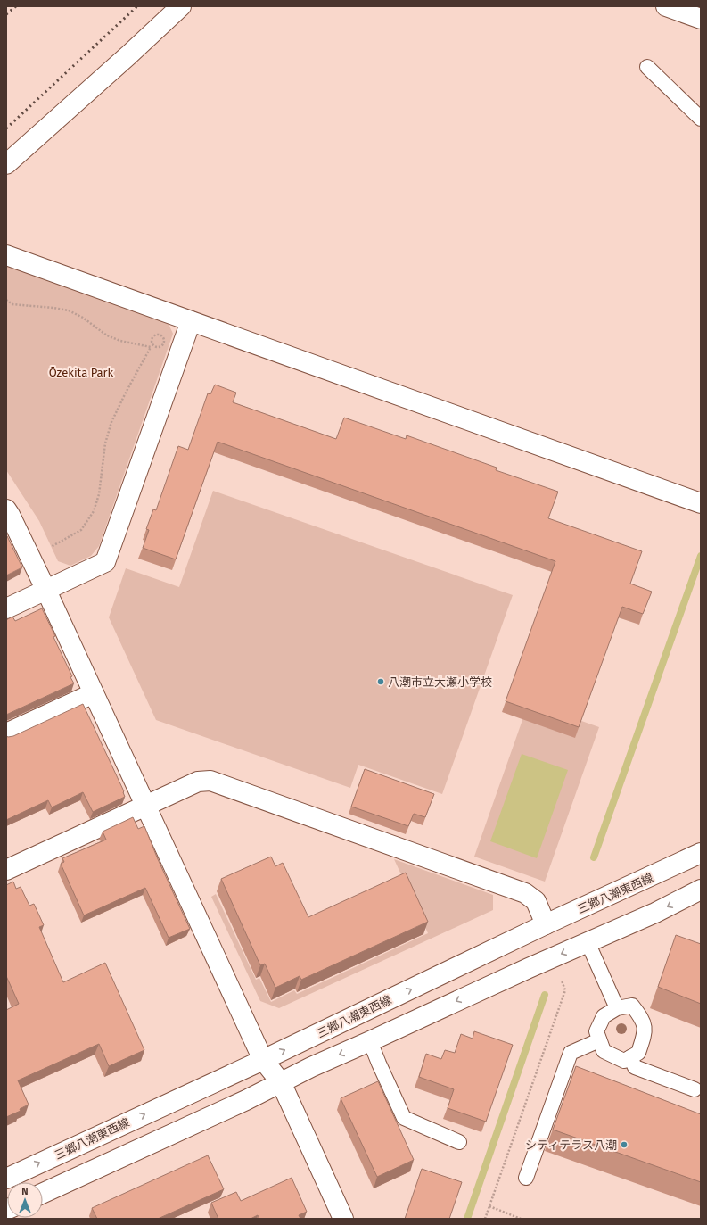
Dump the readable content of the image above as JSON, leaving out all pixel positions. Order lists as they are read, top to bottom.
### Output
{
  "streets": {
    "street": ["三郷八潮東西線"]
  },
  "parks": ["Ōzekita Park"],
  "places": ["八潮市立大瀬小学校", "シティテラス八潮"],
  "north": "top"
}
